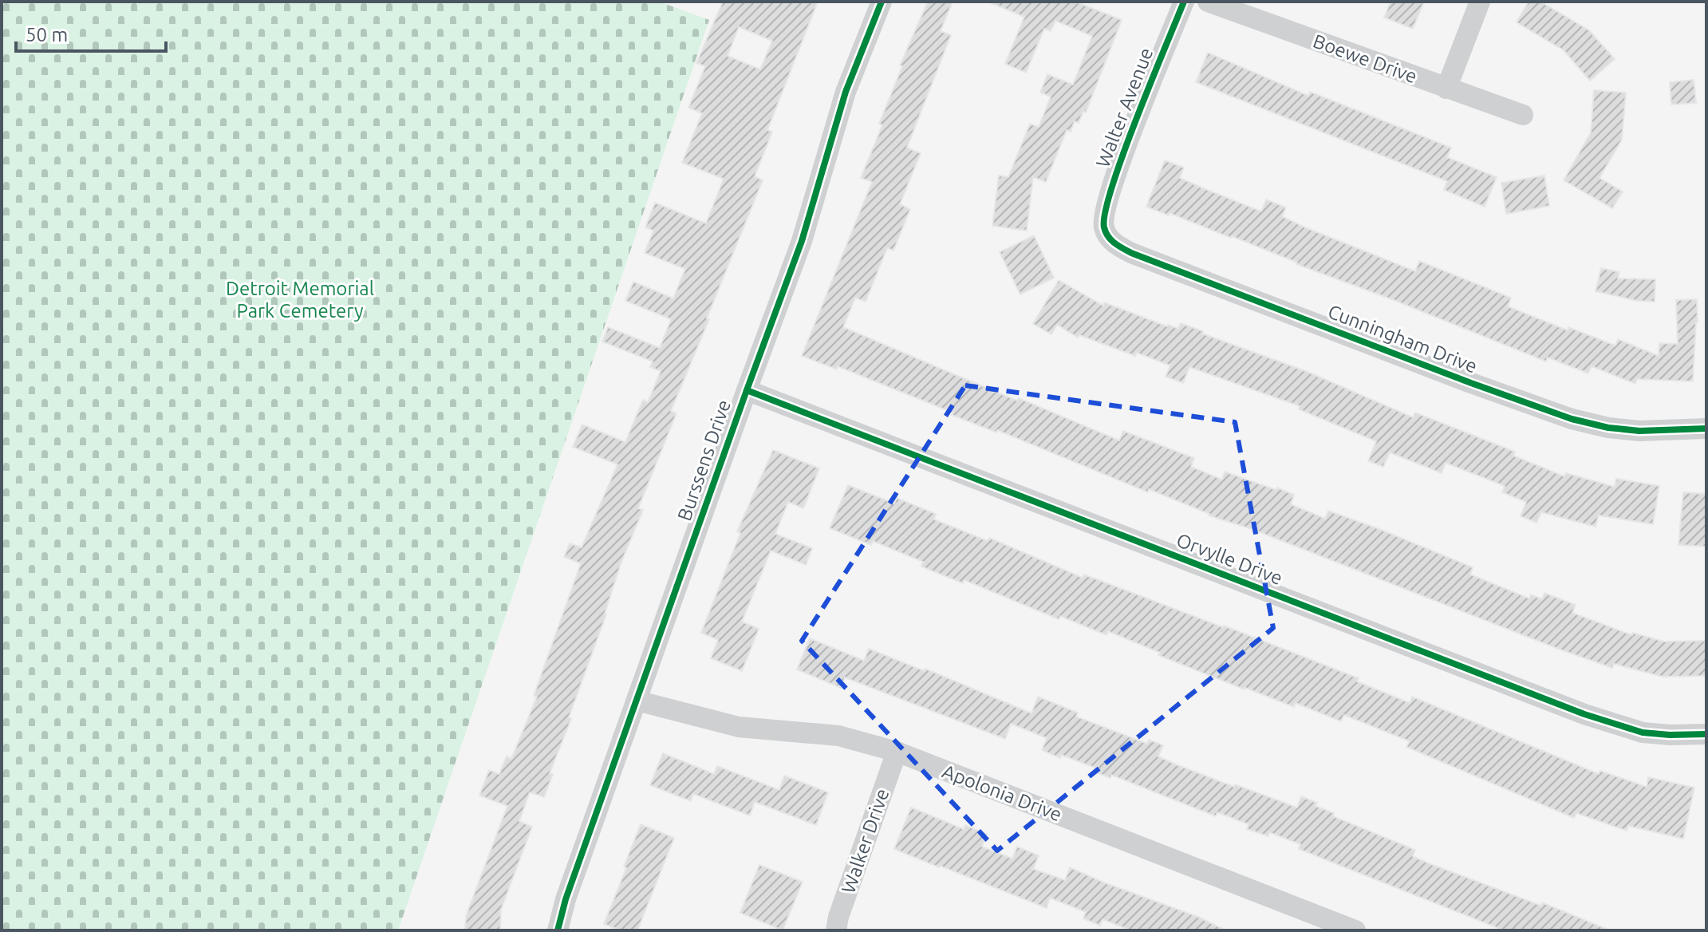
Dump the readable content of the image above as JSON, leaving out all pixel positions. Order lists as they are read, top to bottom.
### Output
{
  "streets": {
    "street": [
      "Boewe Drive",
      "Walter Avenue",
      "Cunningham Drive",
      "Burssens Drive",
      "Orvylle Drive",
      "Apolonia Drive",
      "Walker Drive"
    ]
  },
  "crossings": [
    ["Walter Avenue", "Cunningham Drive"],
    ["Burssens Drive", "Orvylle Drive"],
    ["Burssens Drive", "Apolonia Drive"],
    ["Apolonia Drive", "Walker Drive"]
  ],
  "parks": ["Detroit Memorial Park Cemetery"],
  "scale_bar": "50 m"
}
